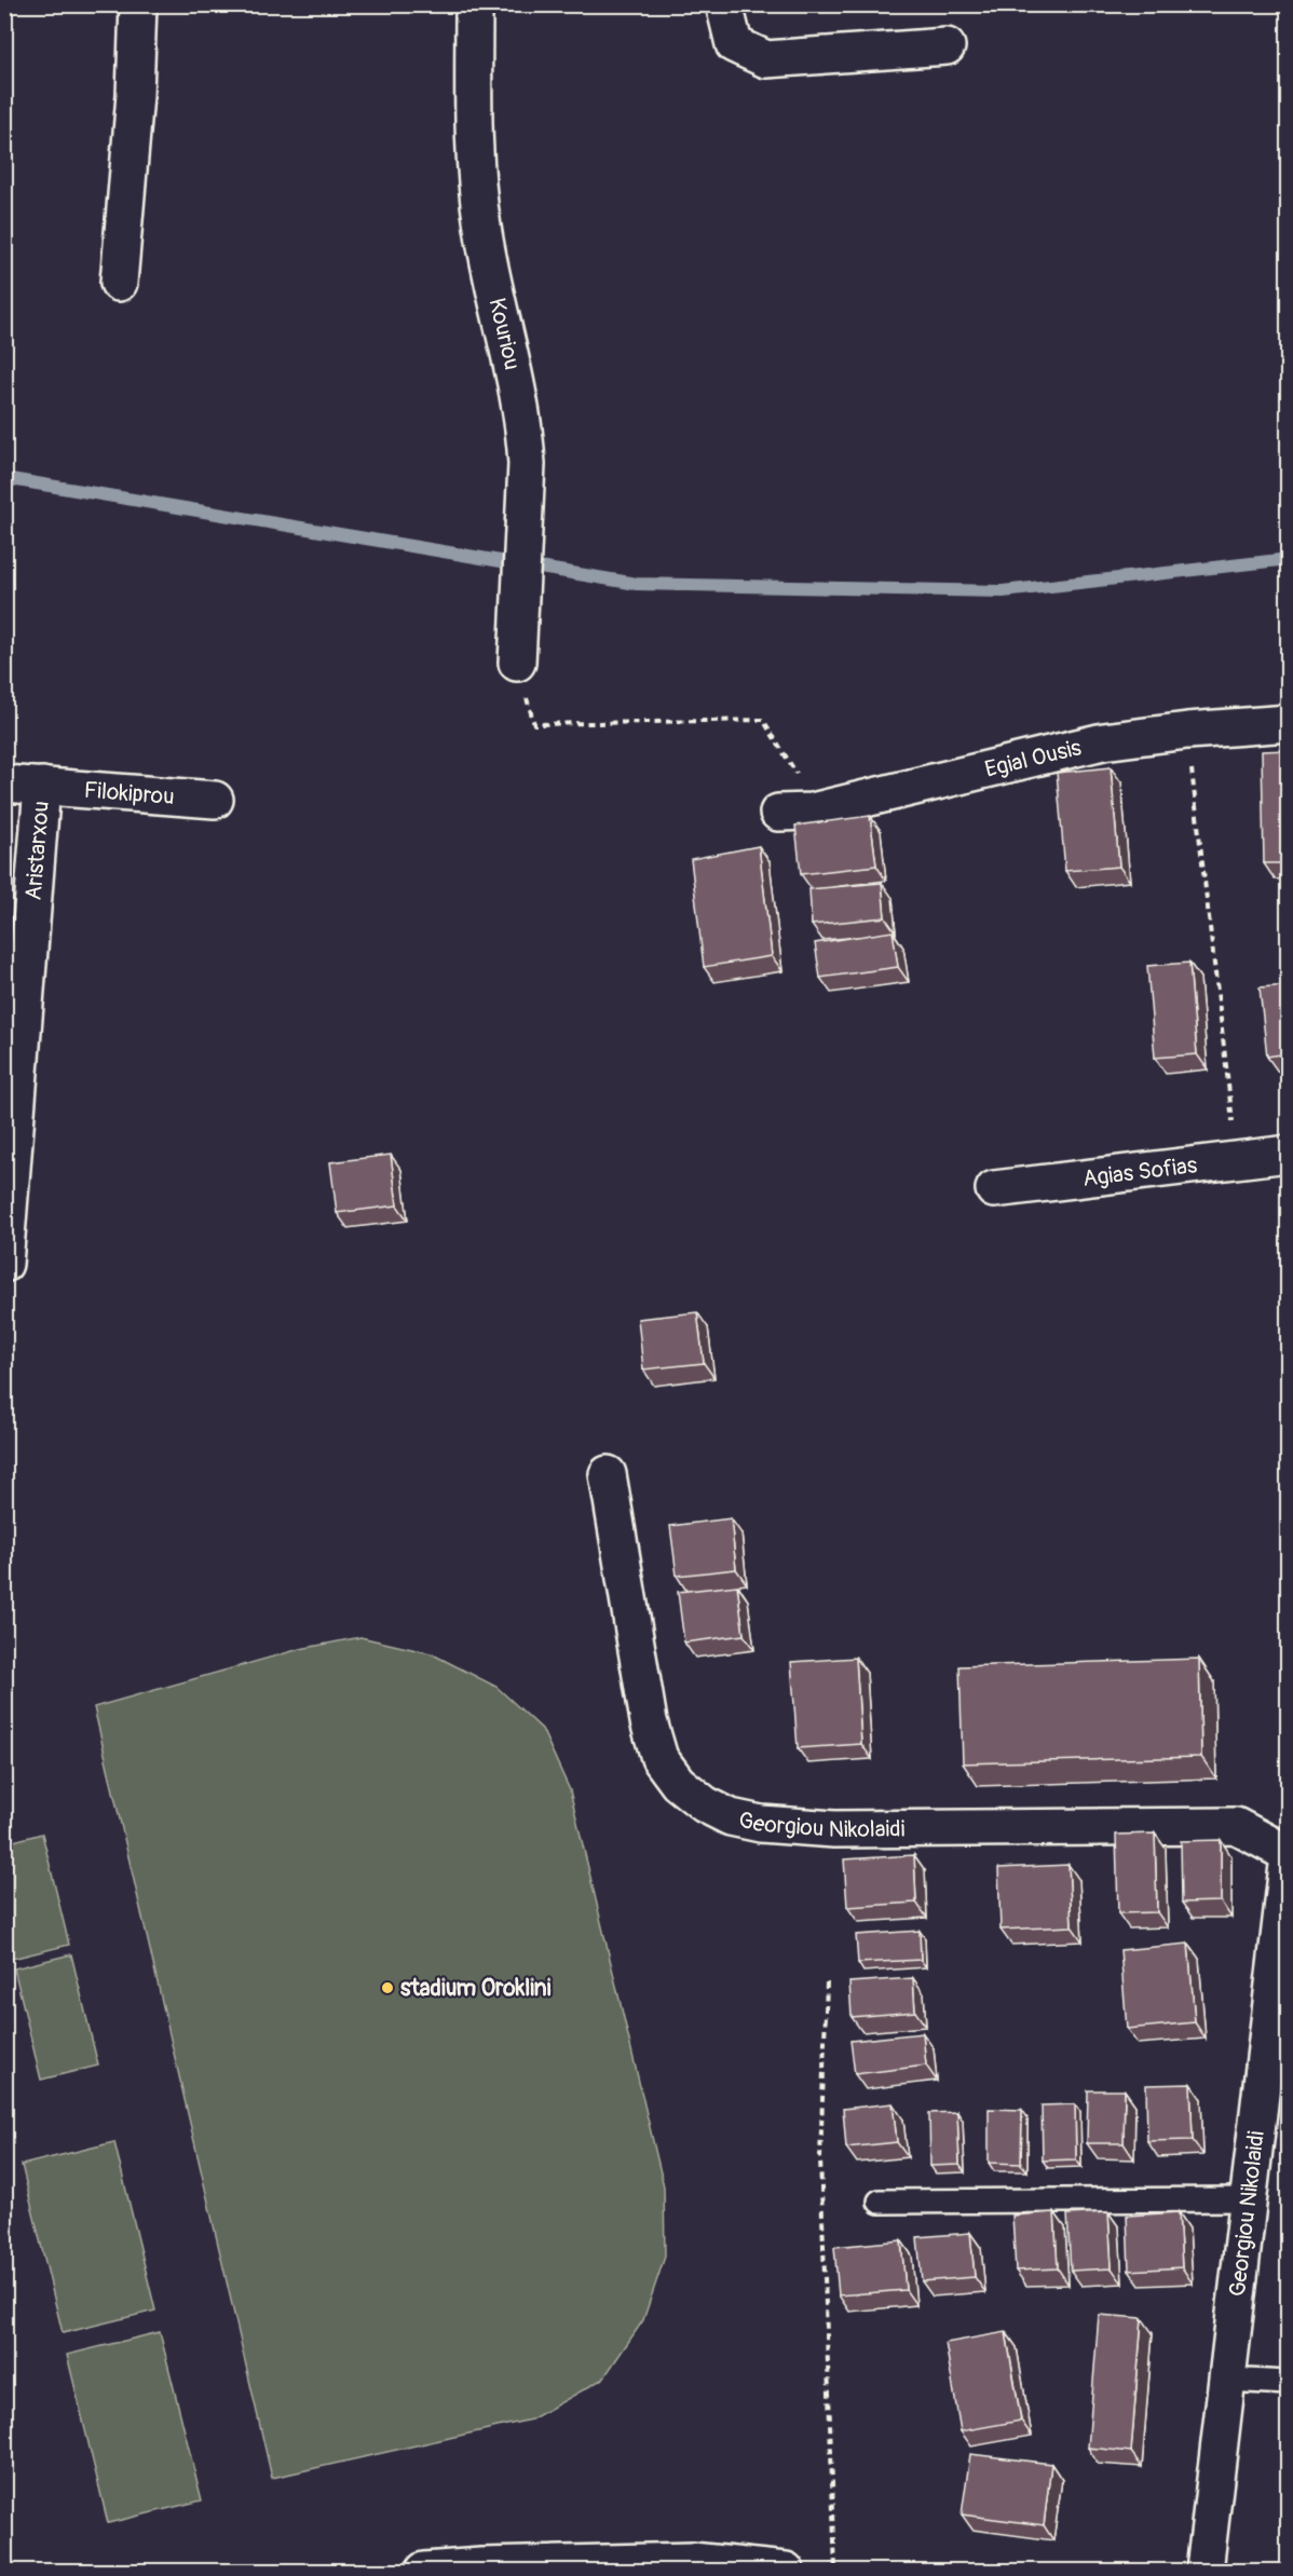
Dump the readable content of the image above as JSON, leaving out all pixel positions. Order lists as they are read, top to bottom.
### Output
{
  "streets": {
    "street": [
      "Kouriou",
      "Egial Ousis",
      "Filokiprou",
      "Aristarxou",
      "Agias Sofias",
      "Georgiou Nikolaidi"
    ]
  },
  "crossings": [
    ["Filokiprou", "Aristarxou"]
  ],
  "places": ["stadium Oroklini"]
}
